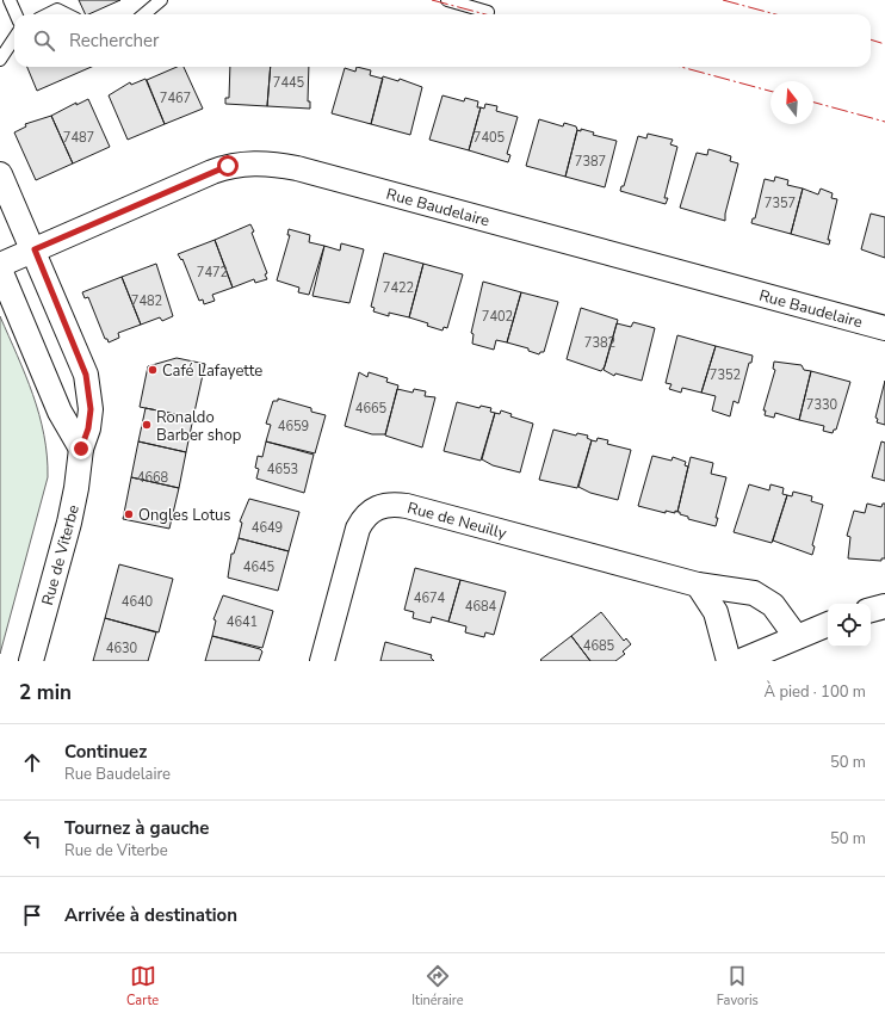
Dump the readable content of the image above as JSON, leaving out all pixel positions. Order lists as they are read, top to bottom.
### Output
{
  "streets": {
    "street": ["Rue Baudelaire", "Rue de Neuilly", "Rue de Viterbe"]
  },
  "crossings": [
    ["Rue Baudelaire", "Rue de Viterbe"]
  ],
  "places": ["Café Lafayette", "Ronaldo Barber shop", "Ongles Lotus"],
  "house_numbers": [
    "7445",
    "7467",
    "7487",
    "7405",
    "7387",
    "7357",
    "7472",
    "7422",
    "7482",
    "7402",
    "7382",
    "7352",
    "7330",
    "4665",
    "4659",
    "4653",
    "4668",
    "4649",
    "4645",
    "4674",
    "4640",
    "4684",
    "4641",
    "4685",
    "4630"
  ],
  "north": "top",
  "page": {
    "search": "Rechercher",
    "heading": ["2 min", "À pied · 100 m"],
    "list": [
      ["Continuez", "Rue Baudelaire", "50 m"],
      ["Tournez à gauche", "Rue de Viterbe", "50 m"],
      "Arrivée à destination"
    ],
    "nav": ["Carte", "Itinéraire", "Favoris"]
  }
}
